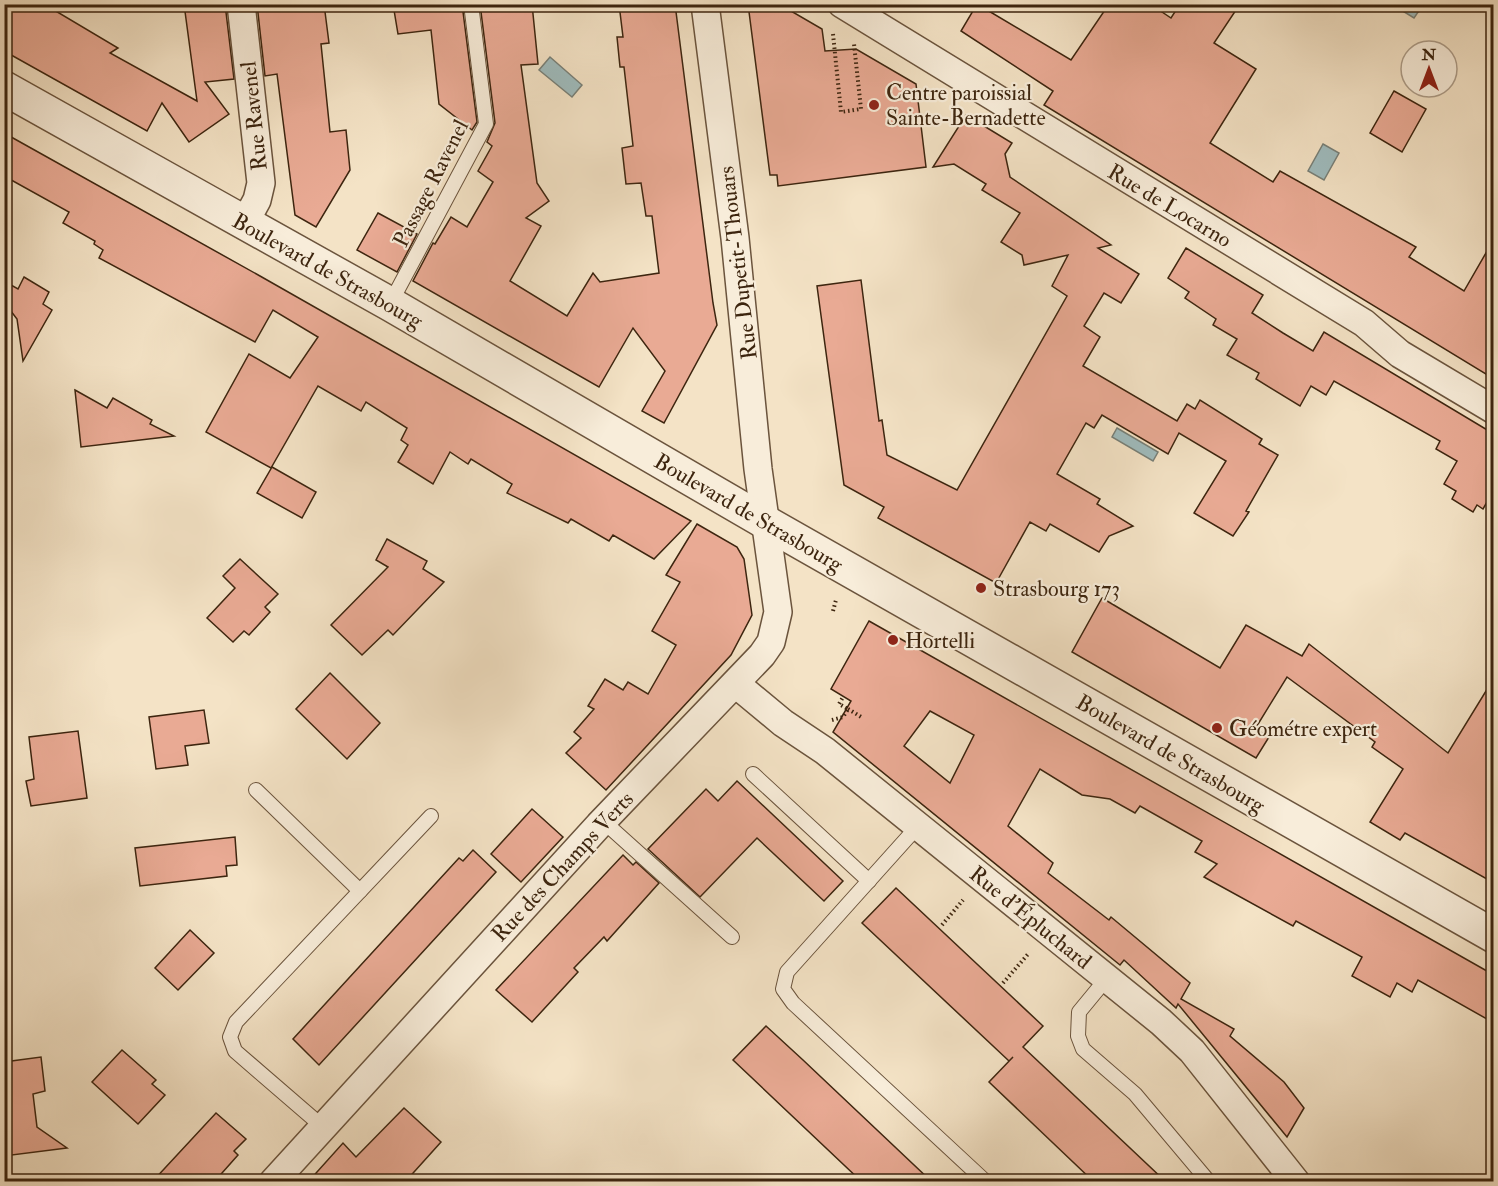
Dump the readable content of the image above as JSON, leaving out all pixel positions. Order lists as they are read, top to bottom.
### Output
{
  "streets": {
    "street": [
      "Rue Ravenel",
      "Rue de Locarno",
      "Rue Dupetit-Thouars",
      "Boulevard de Strasbourg",
      "Rue des Champs Verts",
      "Rue d'Épluchard"
    ],
    "lane": ["Passage Ravenel"]
  },
  "crossings": [
    ["Rue Ravenel", "Boulevard de Strasbourg"],
    ["Passage Ravenel", "Boulevard de Strasbourg"],
    ["Rue Dupetit-Thouars", "Boulevard de Strasbourg"],
    ["Rue Dupetit-Thouars", "Rue des Champs Verts"],
    ["Boulevard de Strasbourg", "Rue des Champs Verts"],
    ["Rue des Champs Verts", "Rue d'Épluchard"]
  ],
  "places": [
    "Centre paroissial Sainte-Bernadette",
    "Strasbourg 173",
    "Hortelli",
    "Géométre expert"
  ],
  "north": "top"
}
